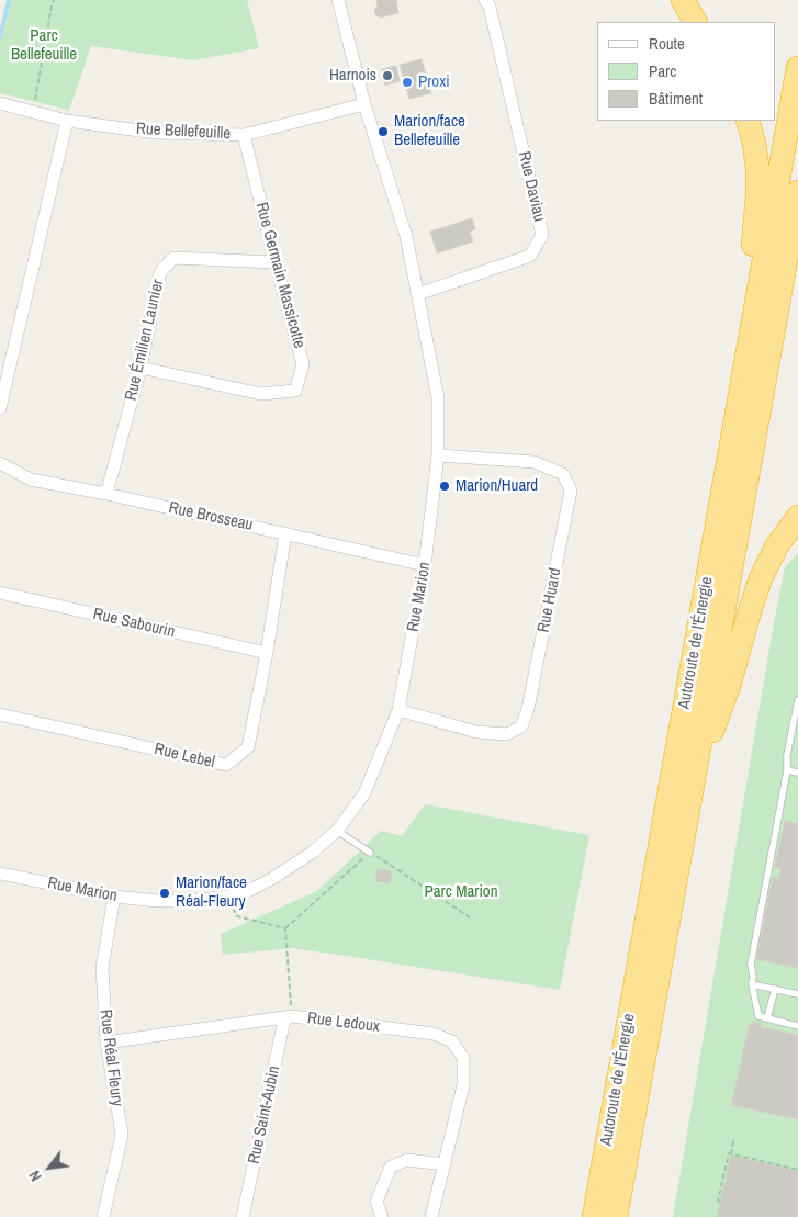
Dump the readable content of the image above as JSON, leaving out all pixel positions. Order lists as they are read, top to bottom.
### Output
{
  "streets": {
    "highway": ["Autoroute de l'Énergie"],
    "street": [
      "Rue Bellefeuille",
      "Rue Daviau",
      "Rue Germain Massicotte",
      "Rue Émilien Launier",
      "Rue Brosseau",
      "Rue Marion",
      "Rue Huard",
      "Rue Sabourin",
      "Rue Lebel",
      "Rue Ledoux",
      "Rue Réal Fleury",
      "Rue Saint-Aubin"
    ]
  },
  "crossings": [
    ["Rue Bellefeuille", "Rue Germain Massicotte"],
    ["Rue Bellefeuille", "Rue Marion"],
    ["Rue Daviau", "Rue Marion"],
    ["Rue Germain Massicotte", "Rue Émilien Launier"],
    ["Rue Émilien Launier", "Rue Brosseau"],
    ["Rue Brosseau", "Rue Marion"],
    ["Rue Brosseau", "Rue Lebel"],
    ["Rue Marion", "Rue Huard"],
    ["Rue Marion", "Rue Réal Fleury"],
    ["Rue Sabourin", "Rue Lebel"],
    ["Rue Ledoux", "Rue Réal Fleury"],
    ["Rue Ledoux", "Rue Saint-Aubin"]
  ],
  "parks": ["Parc Bellefeuille", "Parc Marion"],
  "places": [
    "Harnois",
    "Proxi",
    "Marion/face Bellefeuille",
    "Marion/Huard",
    "Marion/face Réal-Fleury"
  ],
  "legend": ["Route", "Parc", "Bâtiment"],
  "north": "bottom left"
}
